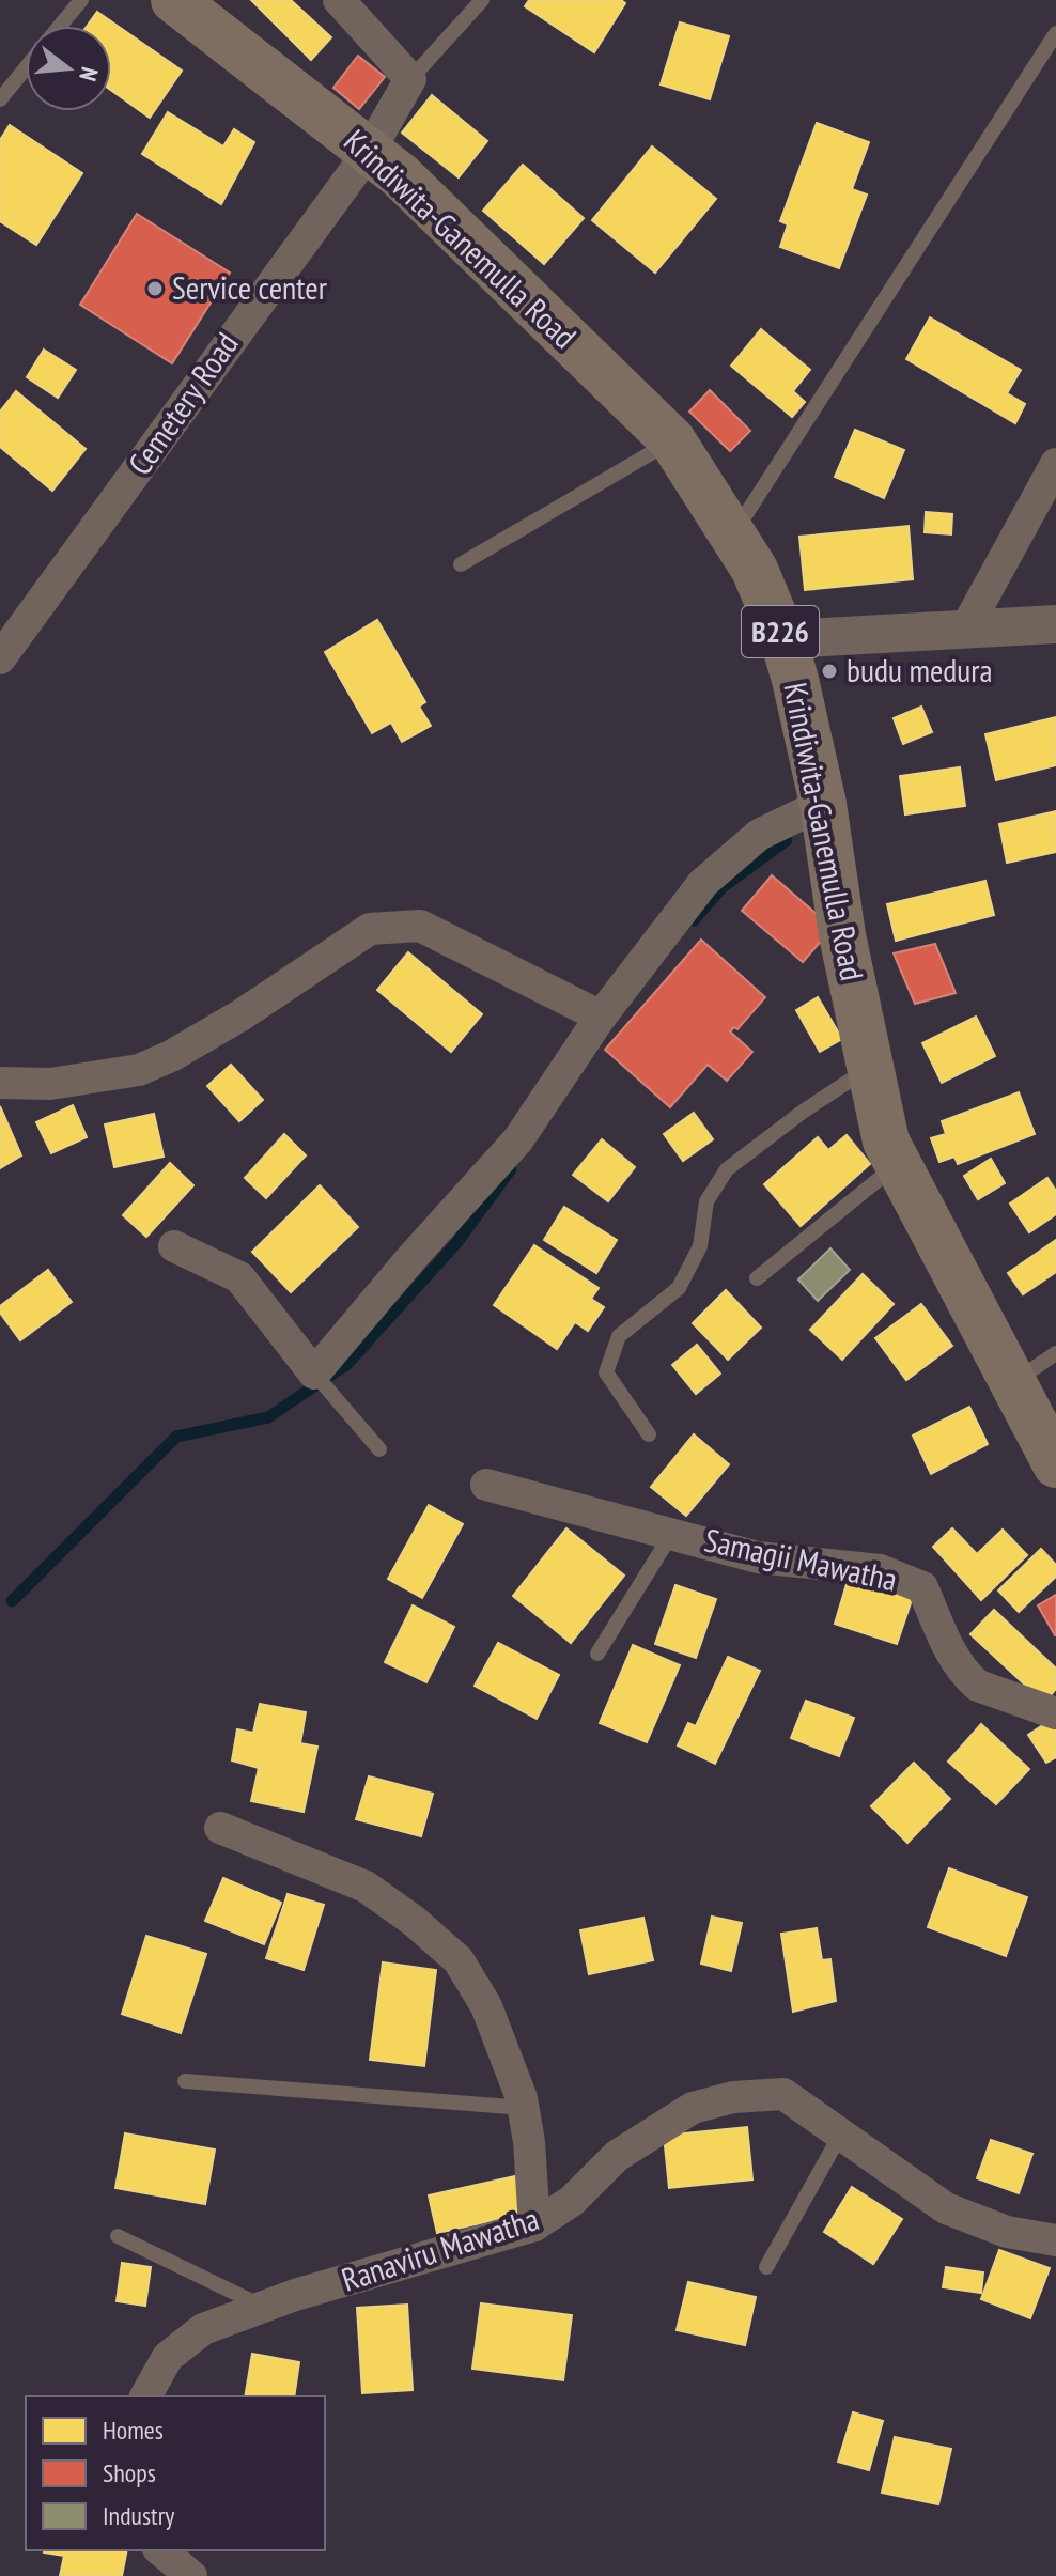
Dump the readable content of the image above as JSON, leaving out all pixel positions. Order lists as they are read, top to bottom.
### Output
{
  "streets": {
    "main road": ["Krindiwita-Ganemulla Road", "B226"],
    "street": ["Cemetery Road", "Samagii Mawatha", "Ranaviru Mawatha"]
  },
  "crossings": [
    ["Krindiwita-Ganemulla Road", "Cemetery Road"]
  ],
  "places": ["Service center", "budu medura"],
  "legend": ["Homes", "Shops", "Industry"],
  "north": "right"
}
